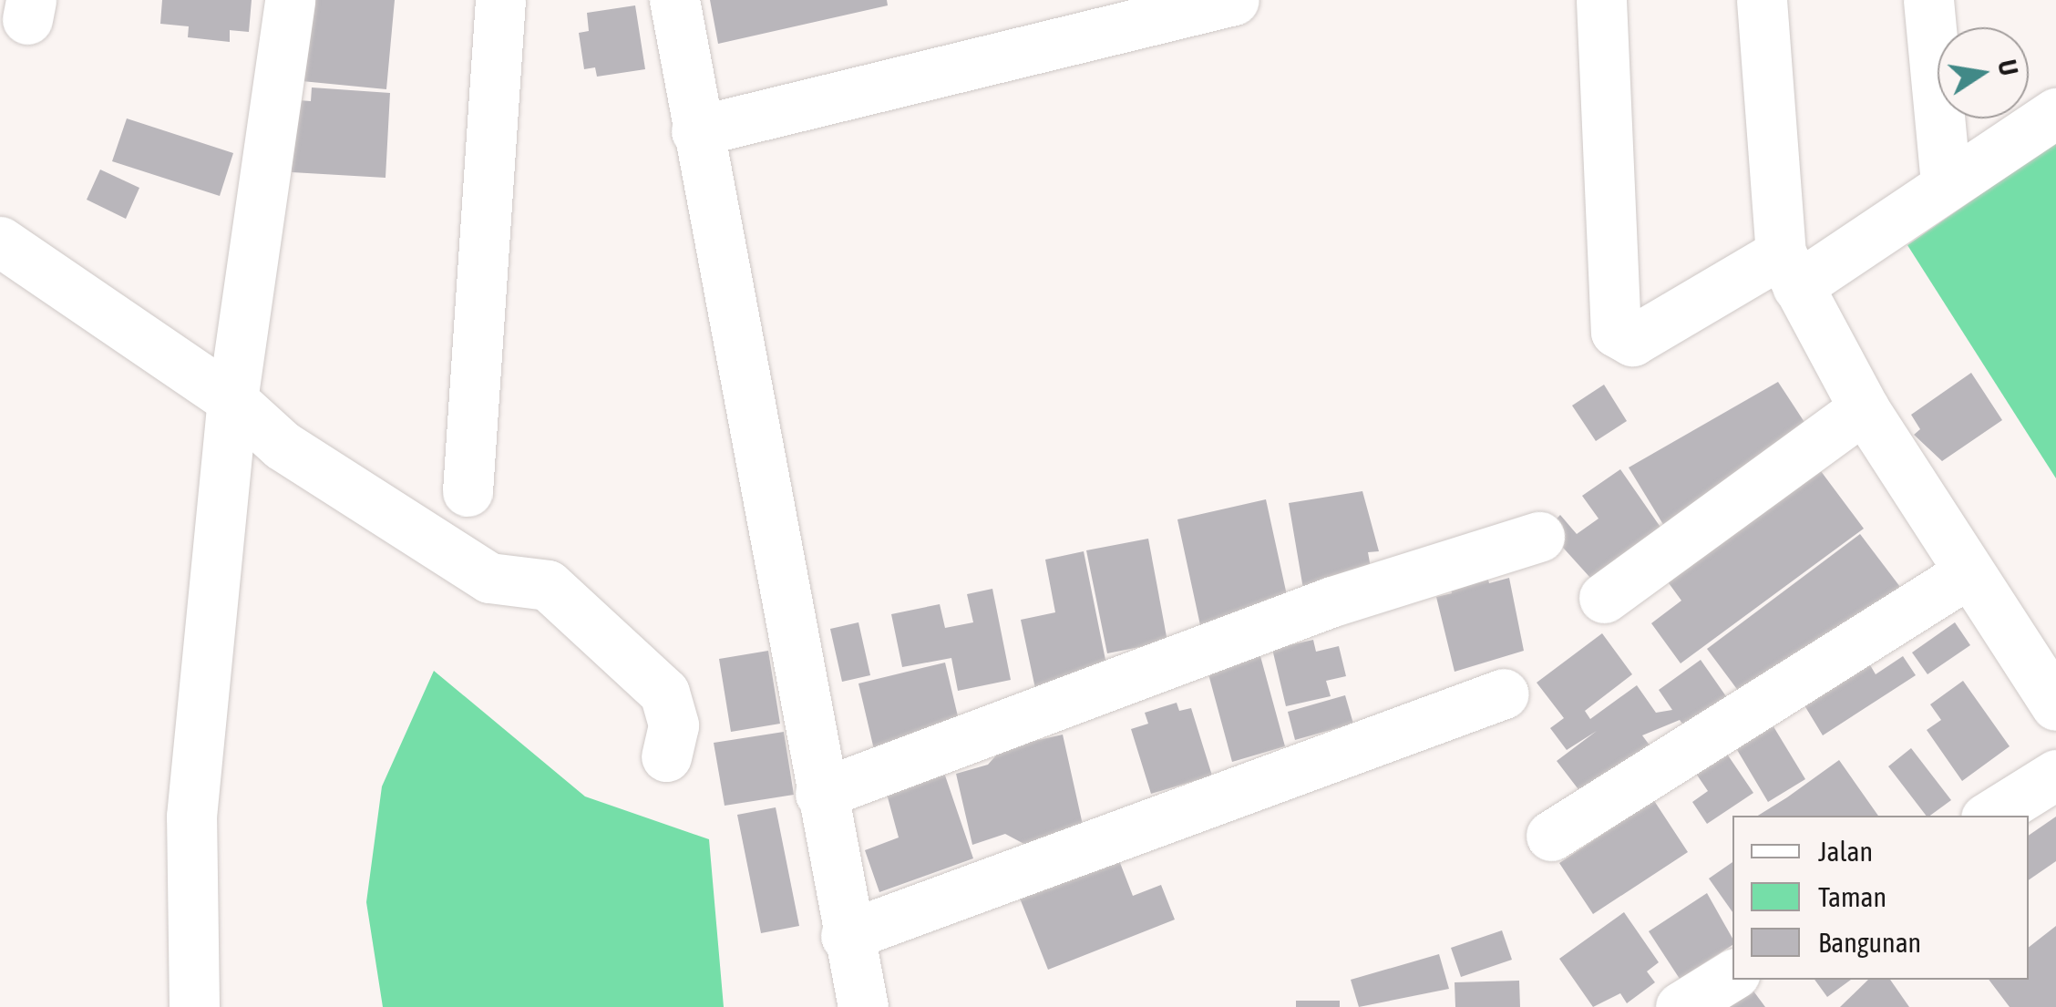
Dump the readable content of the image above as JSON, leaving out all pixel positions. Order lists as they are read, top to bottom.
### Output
{
  "legend": ["Jalan", "Taman", "Bangunan"],
  "north": "right"
}
